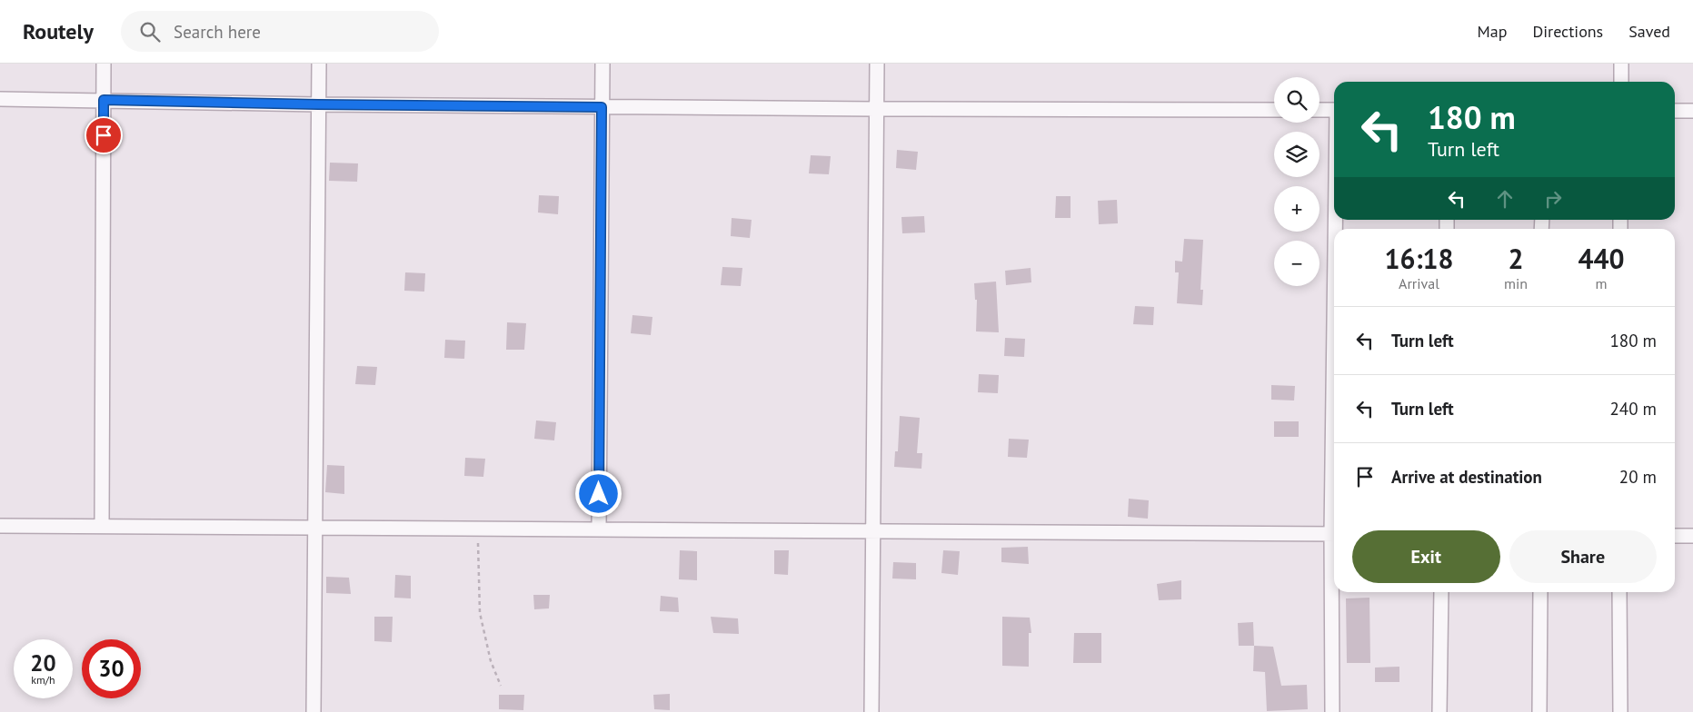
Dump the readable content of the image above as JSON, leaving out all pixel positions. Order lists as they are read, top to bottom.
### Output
{
  "page": {
    "header": "Routely",
    "search": "Search here",
    "nav": ["Map", "Directions", "Saved"],
    "map_buttons": ["+", "−"],
    "turn": ["180 m", "Turn left"],
    "eta": [
      "16:18",
      "Arrival",
      "2",
      "min",
      "440",
      "m"
    ],
    "list": [
      {
        "name": "Turn left",
        "value": "180 m"
      },
      {
        "name": "Turn left",
        "value": "240 m"
      },
      {
        "name": "Arrive at destination",
        "value": "20 m"
      }
    ],
    "buttons": ["Exit", "Share"],
    "speed": "20 km/h",
    "limit": "30"
  }
}
